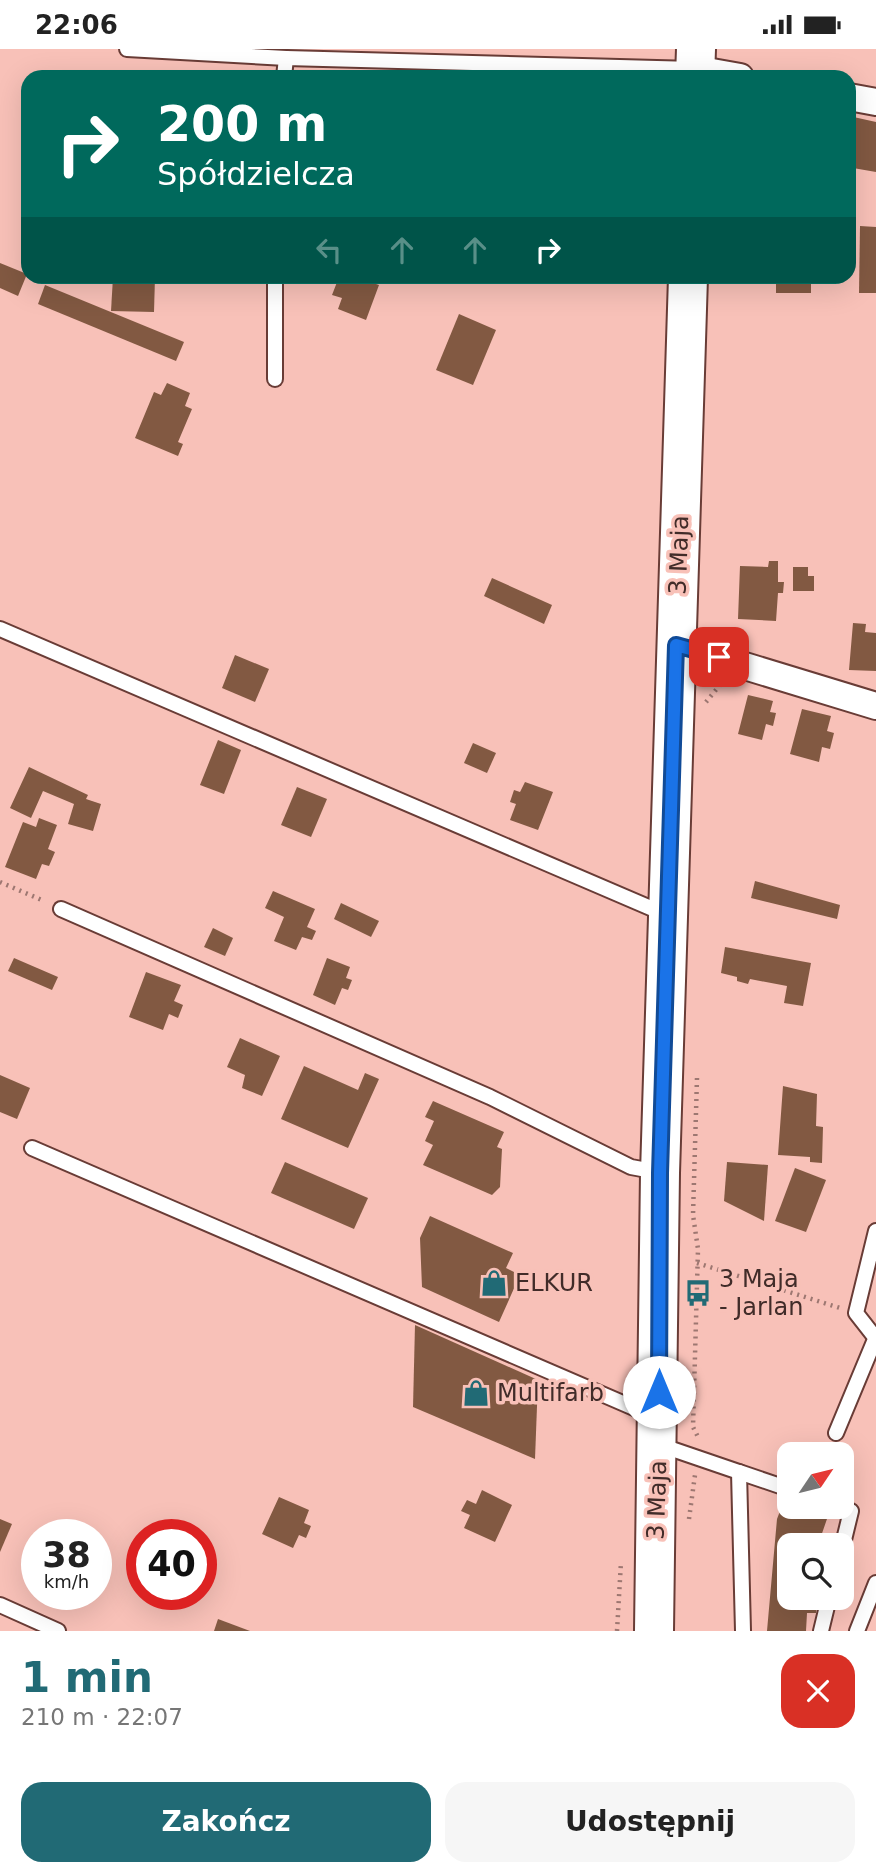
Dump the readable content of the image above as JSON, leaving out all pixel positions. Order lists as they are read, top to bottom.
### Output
{
  "streets": {
    "street": ["3 Maja"]
  },
  "places": {
    "shop": ["ELKUR", "Multifarb"],
    "bus stop": ["3 Maja - Jarlan"]
  },
  "north": "top right",
  "page": {
    "status": "22:06",
    "turn": ["200 m", "Spółdzielcza"],
    "speed": "38 km/h",
    "limit": "40",
    "heading": ["1 min", "210 m · 22:07"],
    "buttons": ["Zakończ", "Udostępnij"]
  }
}
